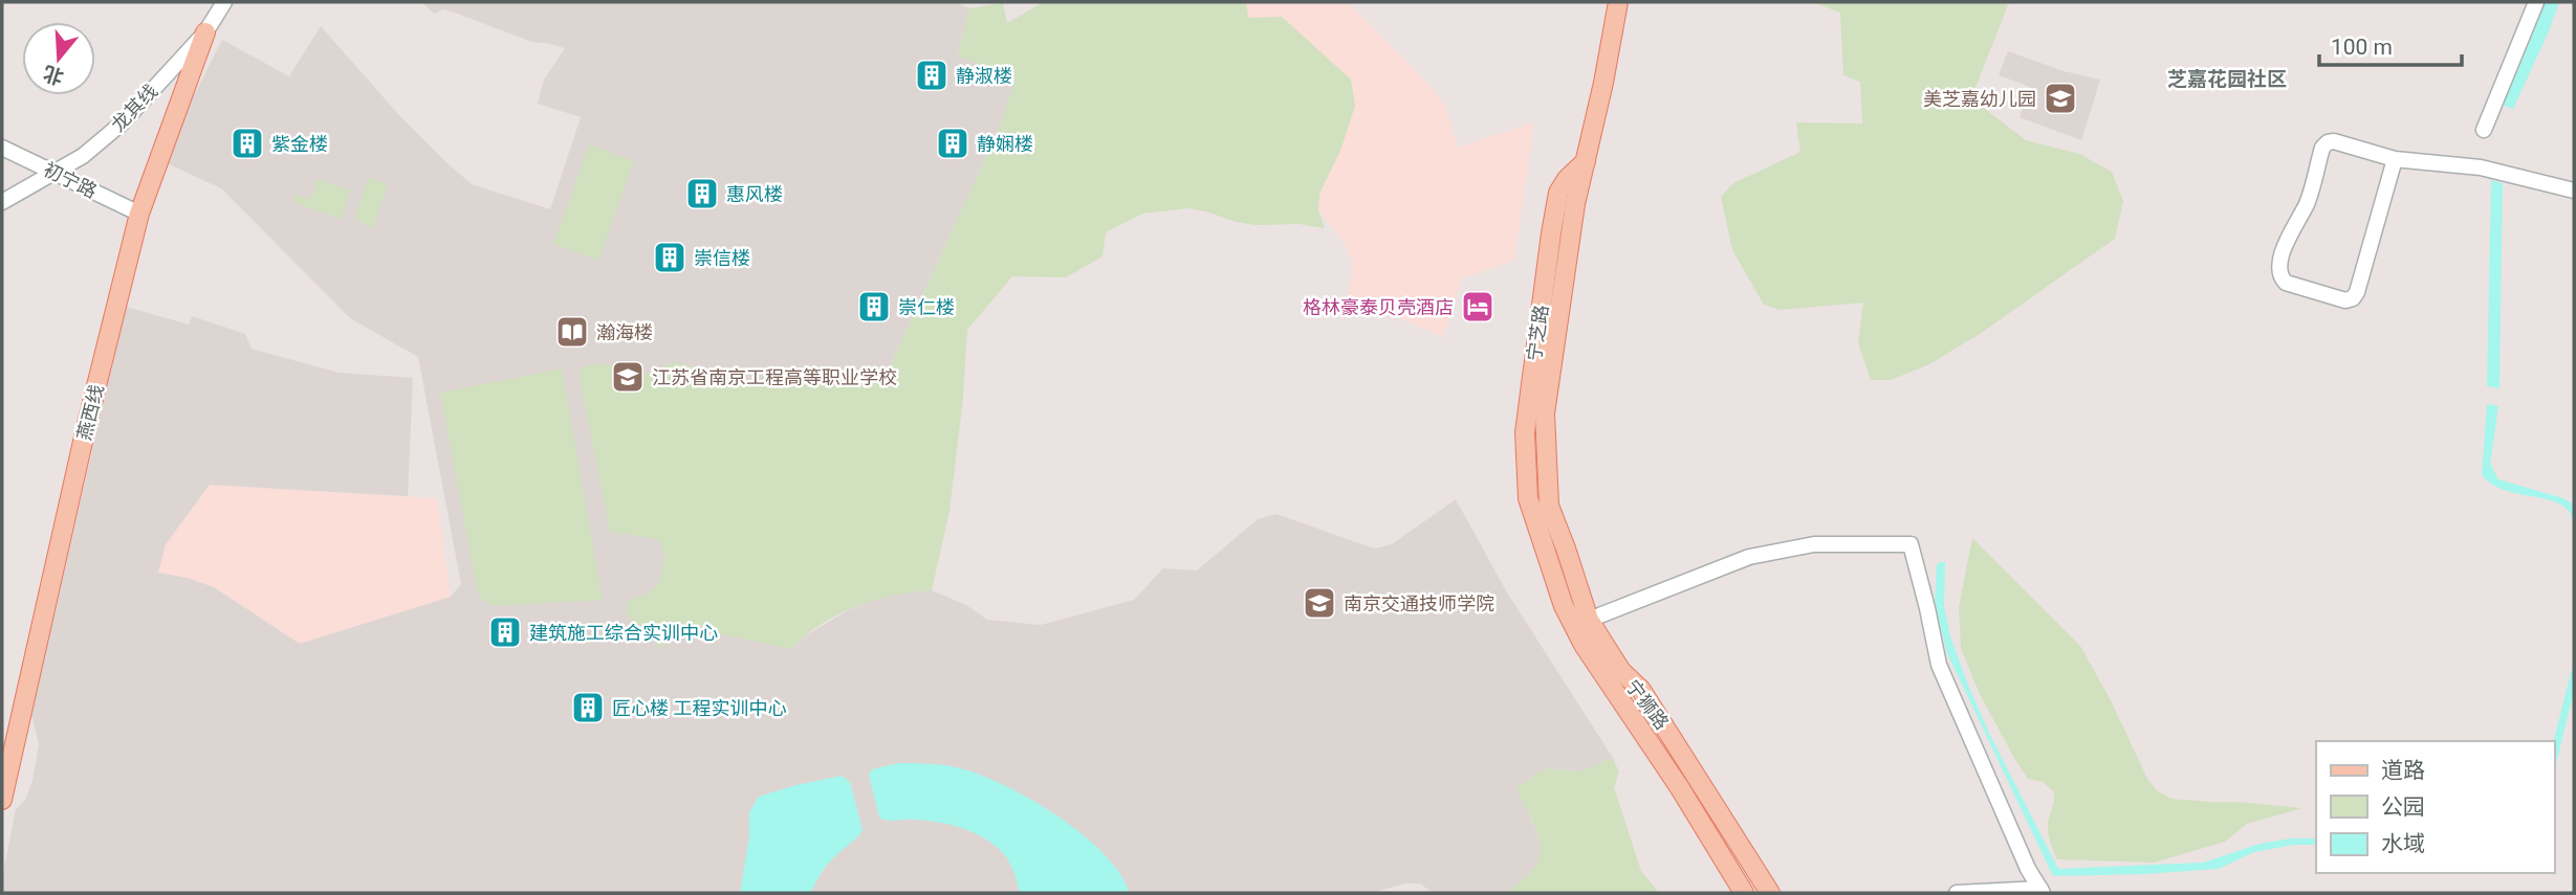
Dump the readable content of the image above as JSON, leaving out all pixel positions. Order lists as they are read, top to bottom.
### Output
{
  "streets": {
    "main road": ["宁芝路", "燕西线", "宁狮路"],
    "street": ["龙其线", "初宁路"]
  },
  "crossings": [
    ["龙其线", "初宁路"],
    ["龙其线", "燕西线"],
    ["初宁路", "燕西线"],
    ["宁芝路", "宁狮路"]
  ],
  "districts": ["芝嘉花园社区"],
  "places": {
    "building": [
      "静淑楼",
      "紫金楼",
      "静娴楼",
      "惠风楼",
      "崇信楼",
      "崇仁楼",
      "建筑施工综合实训中心",
      "匠心楼 工程实训中心"
    ],
    "school or university": ["美芝嘉幼儿园", "江苏省南京工程高等职业学校", "南京交通技师学院"],
    "hotel": ["格林豪泰贝壳酒店"],
    "library": ["瀚海楼"]
  },
  "legend": ["道路", "公园", "水域"],
  "scale_bar": "100 m",
  "north": "bottom"
}
